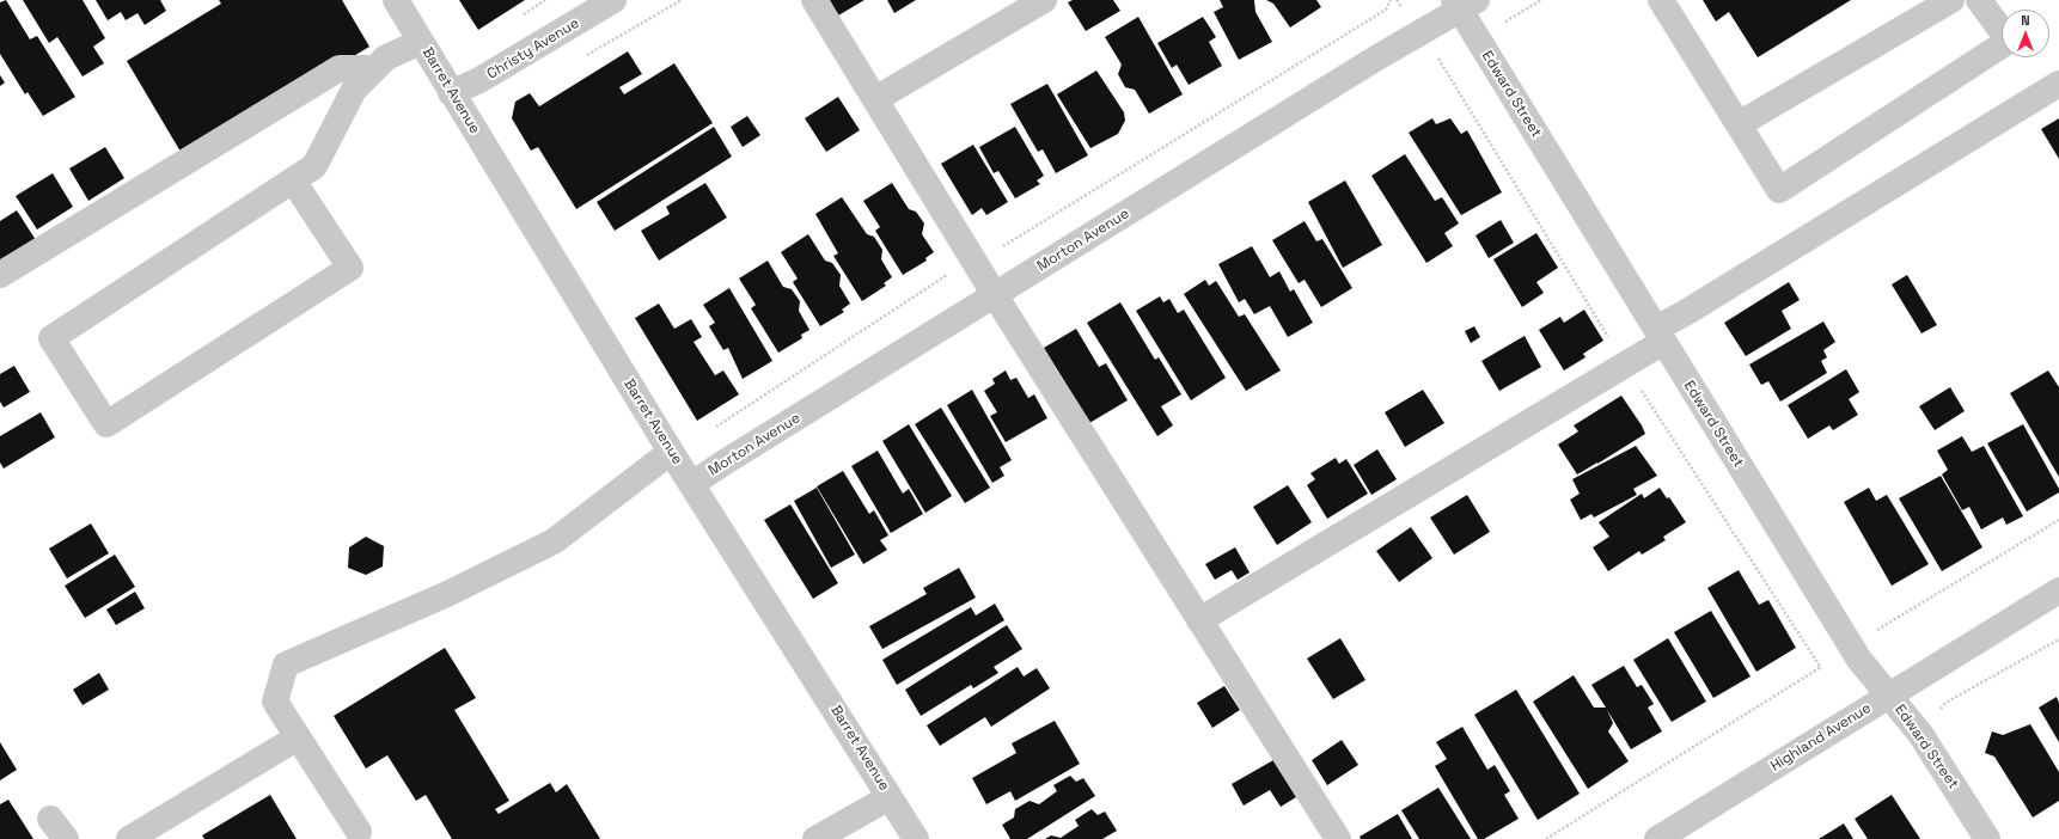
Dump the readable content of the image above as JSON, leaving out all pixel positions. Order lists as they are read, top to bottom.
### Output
{
  "streets": {
    "street": [
      "Christy Avenue",
      "Barret Avenue",
      "Edward Street",
      "Morton Avenue",
      "Highland Avenue"
    ]
  },
  "crossings": [
    ["Christy Avenue", "Barret Avenue"],
    ["Barret Avenue", "Morton Avenue"],
    ["Edward Street", "Morton Avenue"],
    ["Edward Street", "Highland Avenue"]
  ],
  "north": "top"
}
